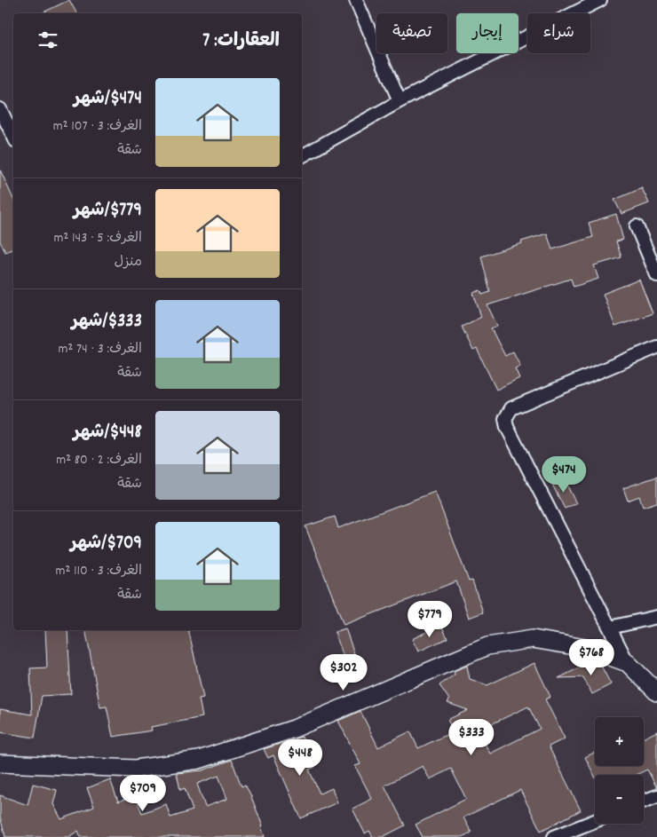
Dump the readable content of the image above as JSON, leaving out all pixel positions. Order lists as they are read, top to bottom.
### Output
{
  "page": {
    "chip": ["شراء", "إيجار", "تصفية"],
    "heading": "العقارات: 7",
    "list": [
      {
        "name": "$474/شهر",
        "note": "الغرف: 3 · 107 m² · شقة"
      },
      {
        "name": "$779/شهر",
        "note": "الغرف: 5 · 143 m² · منزل"
      },
      {
        "name": "$333/شهر",
        "note": "الغرف: 3 · 74 m² · شقة"
      },
      {
        "name": "$448/شهر",
        "note": "الغرف: 2 · 80 m² · شقة"
      },
      {
        "name": "$709/شهر",
        "note": "الغرف: 3 · 110 m² · شقة"
      }
    ],
    "price": [
      "$474",
      "$779",
      "$768",
      "$302",
      "$333",
      "$448",
      "$709"
    ],
    "map_buttons": ["+", "−"]
  }
}
